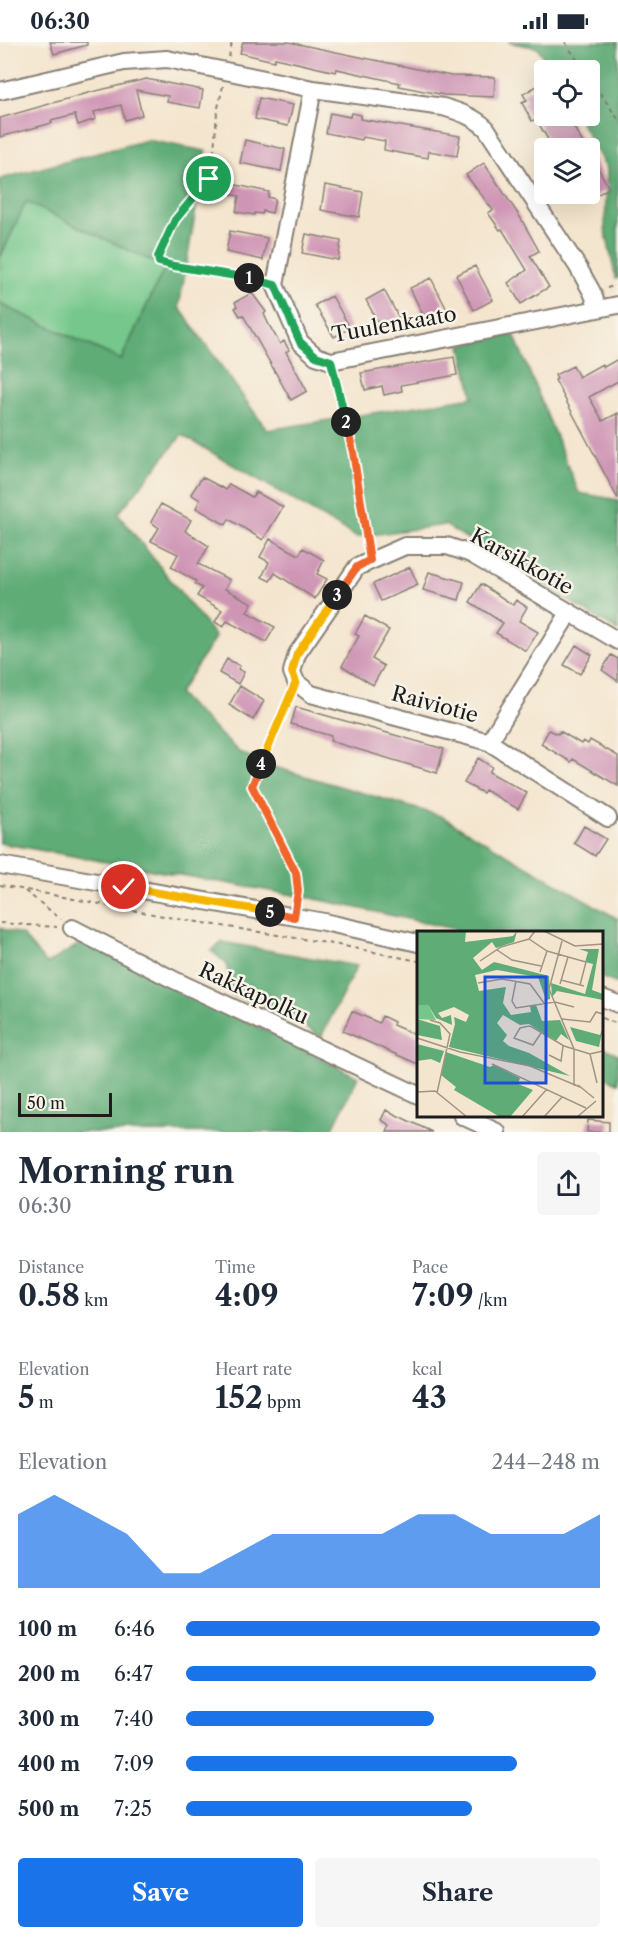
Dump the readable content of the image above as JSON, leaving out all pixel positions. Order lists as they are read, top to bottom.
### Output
{
  "streets": {
    "street": [
      "Tuulenkaato",
      "Karsikkotie",
      "Raiviotie",
      "Rakkapolku"
    ]
  },
  "crossings": [
    ["Karsikkotie", "Raiviotie"]
  ],
  "scale_bar": "50 m",
  "page": {
    "status": "06:30",
    "pins": [
      "1",
      "2",
      "3",
      "4",
      "5"
    ],
    "scale": "50 m",
    "heading": ["Morning run", "06:30"],
    "stats": [
      ["Distance", "0.58 km"],
      ["Time", "4:09"],
      ["Pace", "7:09 /km"],
      ["Elevation", "5 m"],
      ["Heart rate", "152 bpm"],
      ["kcal", "43"]
    ],
    "chart": ["Elevation", "244–248 m"],
    "list": [
      {
        "name": "100 m",
        "note": "6:46"
      },
      {
        "name": "200 m",
        "note": "6:47"
      },
      {
        "name": "300 m",
        "note": "7:40"
      },
      {
        "name": "400 m",
        "note": "7:09"
      },
      {
        "name": "500 m",
        "note": "7:25"
      }
    ],
    "buttons": ["Save", "Share"]
  }
}
